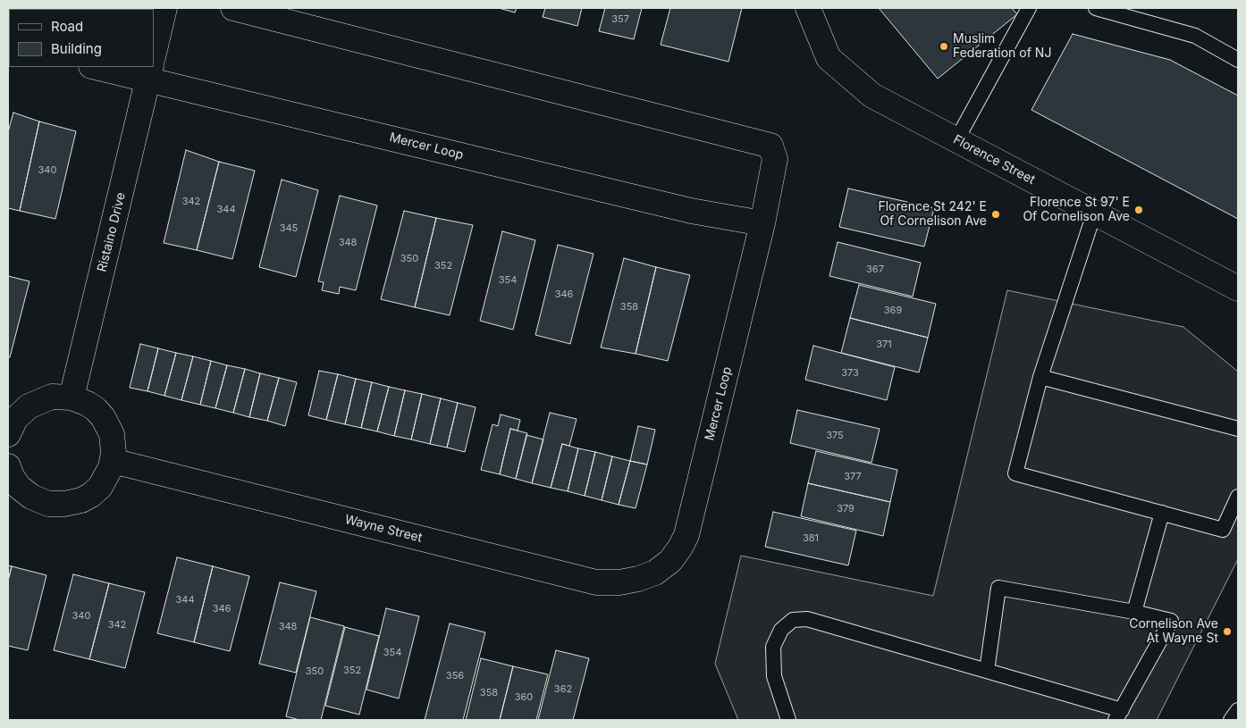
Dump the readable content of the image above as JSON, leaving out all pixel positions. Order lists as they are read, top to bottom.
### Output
{
  "streets": {
    "street": [
      "Mercer Loop",
      "Florence Street",
      "Ristaino Drive",
      "Wayne Street"
    ]
  },
  "crossings": [
    ["Mercer Loop", "Ristaino Drive"],
    ["Mercer Loop", "Wayne Street"]
  ],
  "places": [
    "Muslim Federation of NJ",
    "Florence St 97' E Of Cornelison Ave",
    "Florence St 242' E Of Cornelison Ave",
    "Cornelison Ave At Wayne St"
  ],
  "house_numbers": [
    "357",
    "340",
    "342",
    "344",
    "345",
    "348",
    "350",
    "352",
    "367",
    "354",
    "346",
    "358",
    "369",
    "371",
    "373",
    "375",
    "377",
    "379",
    "381",
    "344",
    "346",
    "340",
    "342",
    "348",
    "354",
    "352",
    "350",
    "356",
    "362",
    "358",
    "360"
  ],
  "legend": ["Road", "Building"]
}
